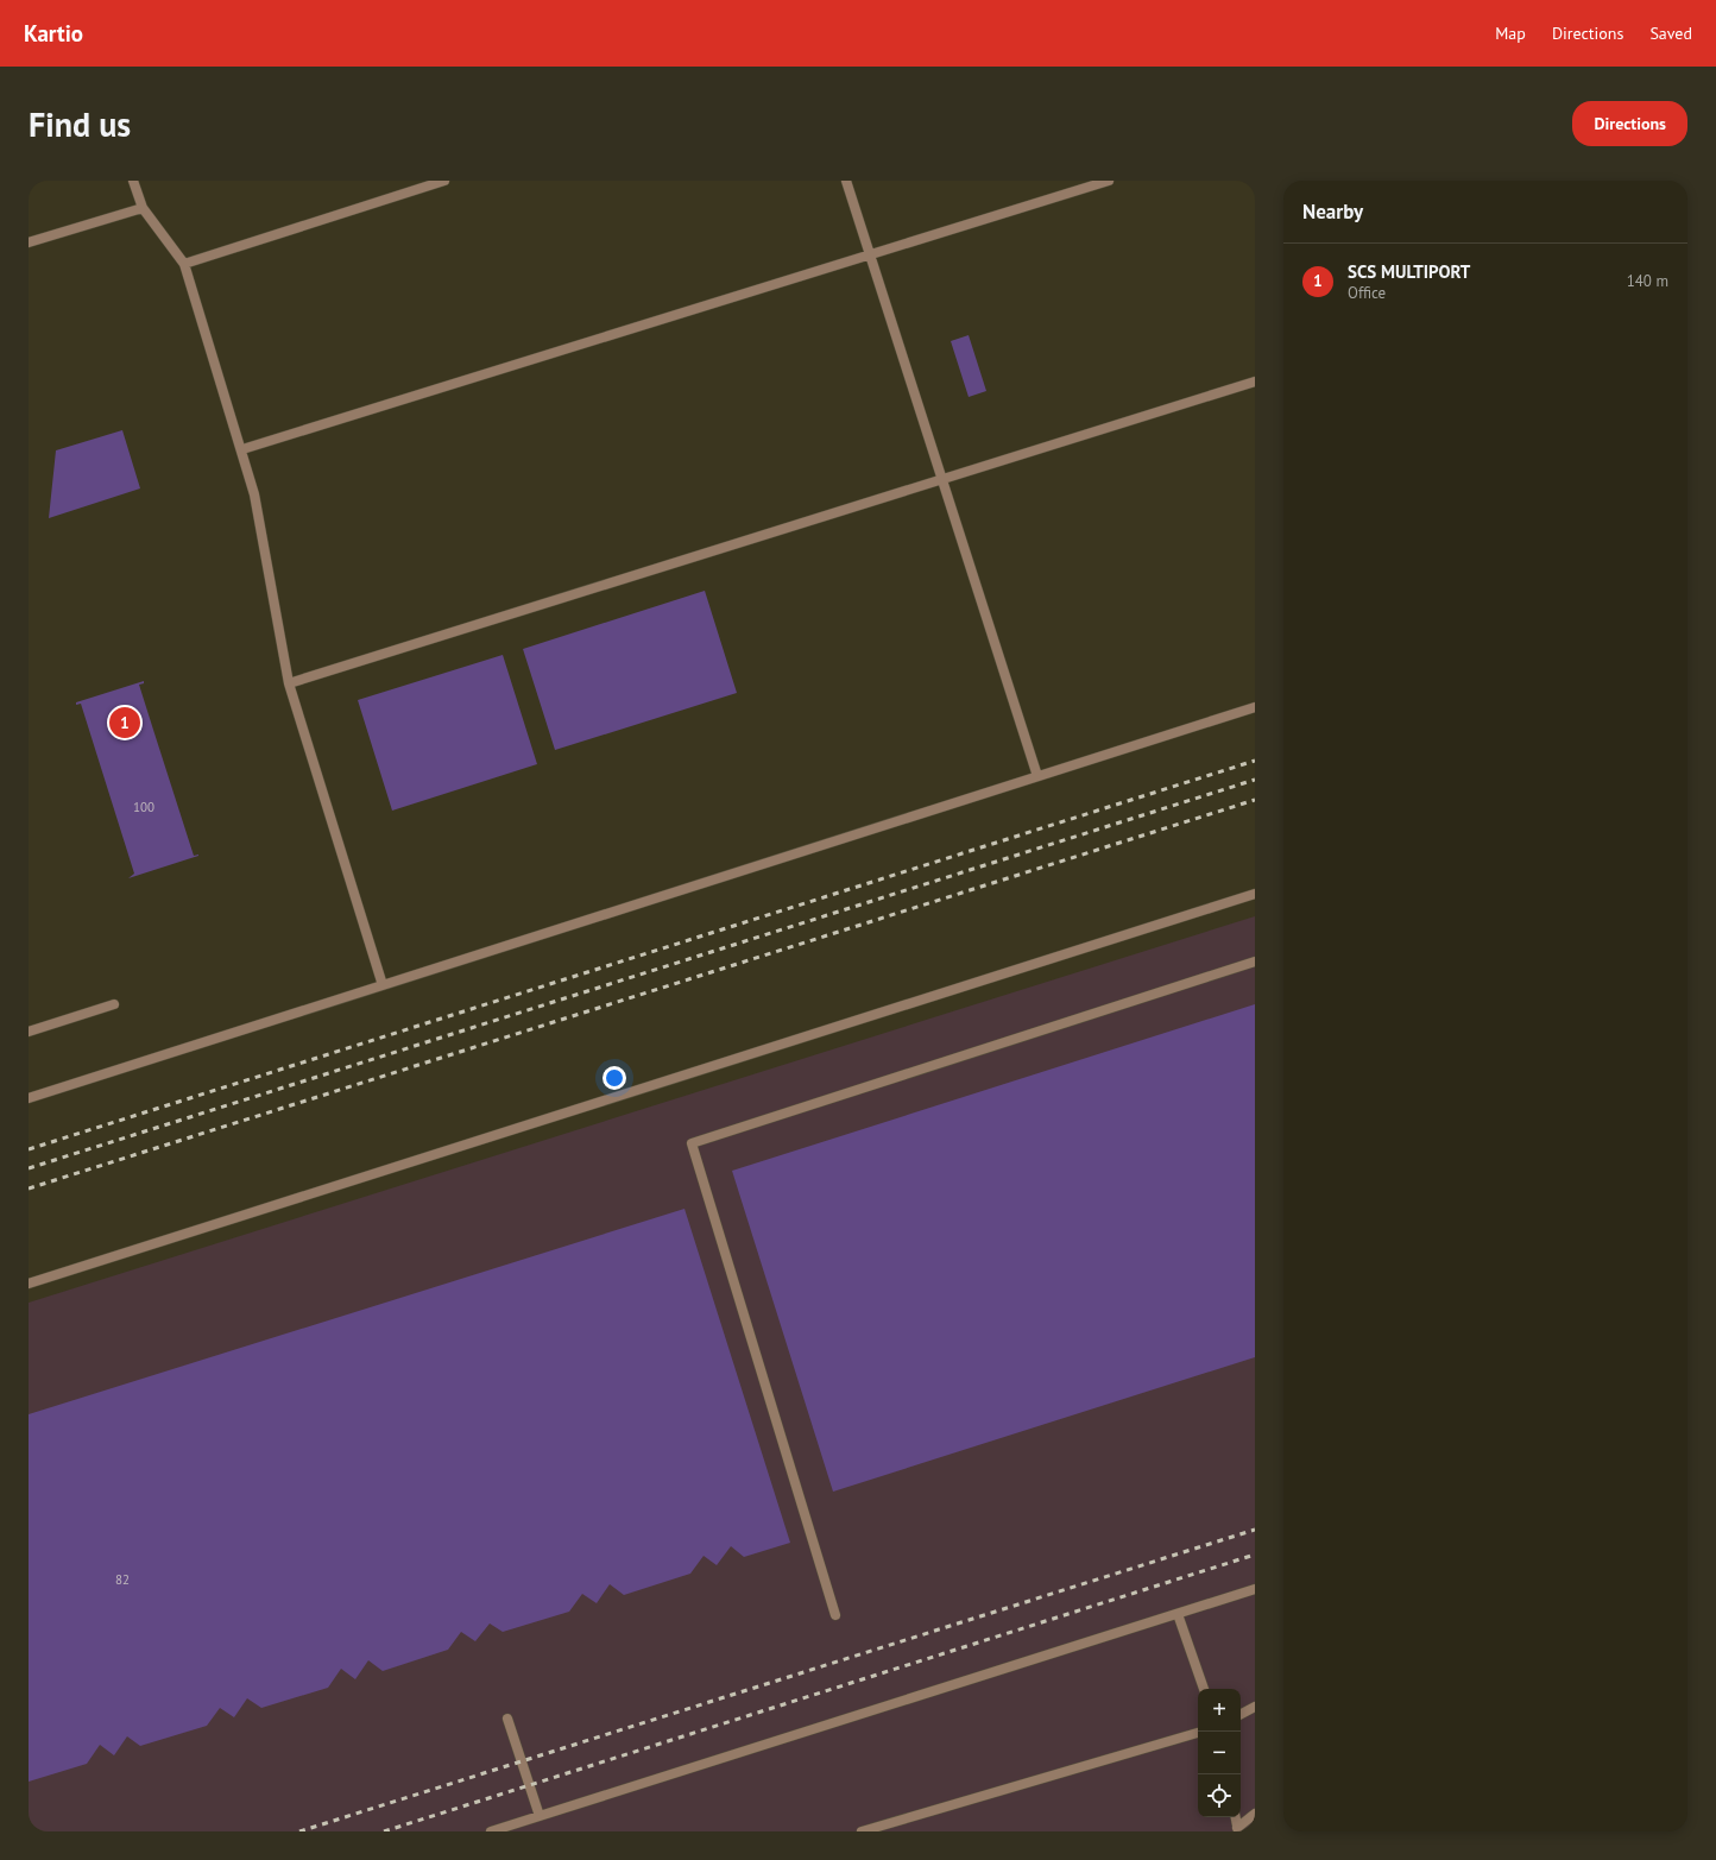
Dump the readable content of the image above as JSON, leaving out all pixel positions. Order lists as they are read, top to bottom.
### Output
{
  "house_numbers": ["100", "82"],
  "page": {
    "header": "Kartio",
    "nav": ["Map", "Directions", "Saved"],
    "buttons": "Directions",
    "title": "Find us",
    "heading": "Nearby",
    "list": [
      {
        "mark": "1",
        "name": "SCS MULTIPORT",
        "note": "Office",
        "value": "140 m"
      }
    ],
    "pins": "1",
    "map_buttons": ["+", "−"]
  }
}
